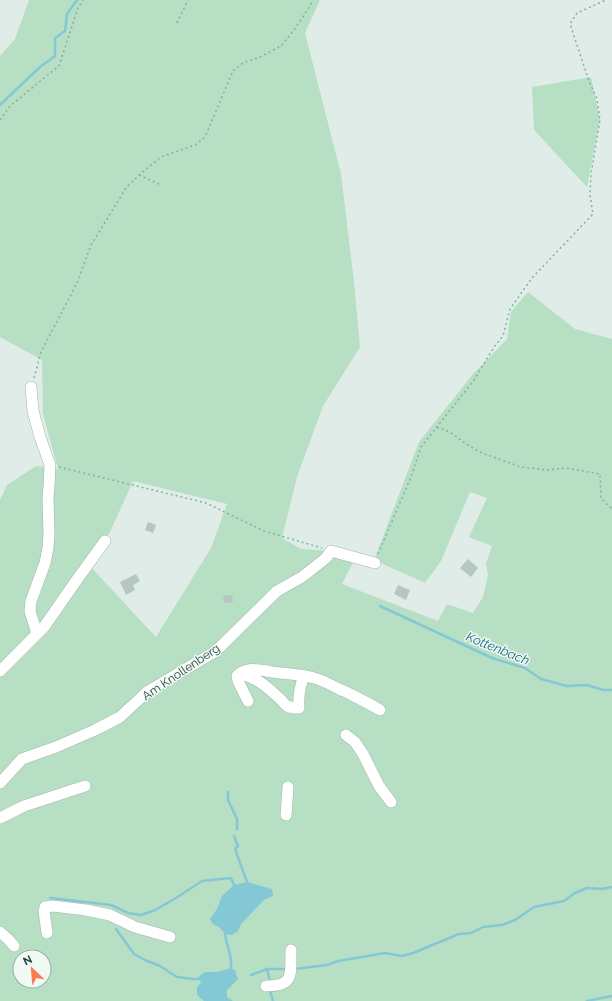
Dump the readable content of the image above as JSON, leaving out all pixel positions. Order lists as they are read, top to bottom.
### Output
{
  "streets": {
    "lane": ["Am Knollenberg"]
  },
  "water": ["Kottenbach"],
  "north": "top left"
}
